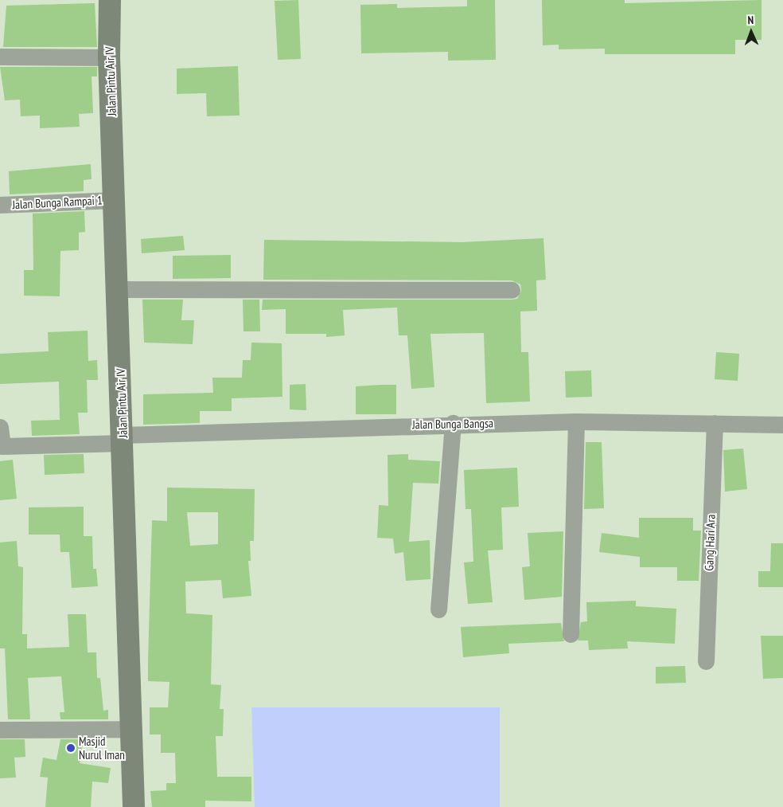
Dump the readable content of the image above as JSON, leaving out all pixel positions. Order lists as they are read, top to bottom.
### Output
{
  "streets": {
    "main road": ["Jalan Pintu Air IV"],
    "street": ["Jalan Bunga Rampai 1", "Jalan Bunga Bangsa", "Gang Hari Ara"]
  },
  "crossings": [
    ["Jalan Pintu Air IV", "Jalan Bunga Rampai 1"],
    ["Jalan Pintu Air IV", "Jalan Bunga Bangsa"],
    ["Jalan Bunga Bangsa", "Gang Hari Ara"]
  ],
  "places": ["Masjid Nurul Iman"],
  "north": "top"
}
